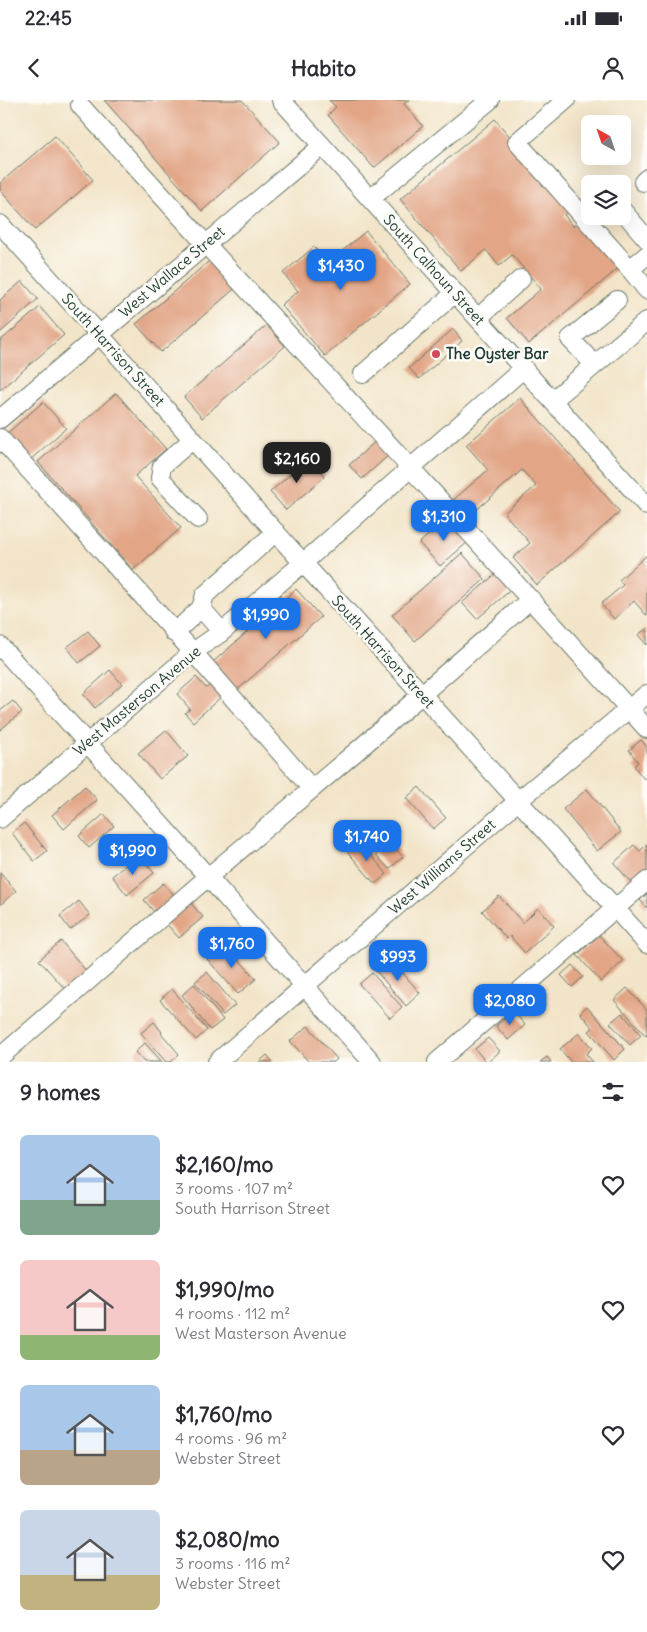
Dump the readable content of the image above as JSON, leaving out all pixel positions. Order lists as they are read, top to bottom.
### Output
{
  "streets": {
    "street": [
      "South Calhoun Street",
      "West Wallace Street",
      "South Harrison Street",
      "West Masterson Avenue",
      "West Williams Street"
    ]
  },
  "crossings": [
    ["South Calhoun Street", "West Wallace Street"],
    ["South Calhoun Street", "West Masterson Avenue"],
    ["West Wallace Street", "South Harrison Street"],
    ["South Harrison Street", "West Masterson Avenue"],
    ["South Harrison Street", "West Williams Street"]
  ],
  "places": ["The Oyster Bar"],
  "north": "top left",
  "page": {
    "status": "22:45",
    "header": "Habito",
    "price": [
      "$1,430",
      "$2,160",
      "$1,310",
      "$1,990",
      "$1,740",
      "$1,990",
      "$1,760",
      "$993",
      "$2,080"
    ],
    "heading": "9 homes",
    "list": [
      {
        "name": "$2,160/mo",
        "note": "3 rooms · 107 m² · South Harrison Street"
      },
      {
        "name": "$1,990/mo",
        "note": "4 rooms · 112 m² · West Masterson Avenue"
      },
      {
        "name": "$1,760/mo",
        "note": "4 rooms · 96 m² · Webster Street"
      },
      {
        "name": "$2,080/mo",
        "note": "3 rooms · 116 m² · Webster Street"
      }
    ]
  }
}
